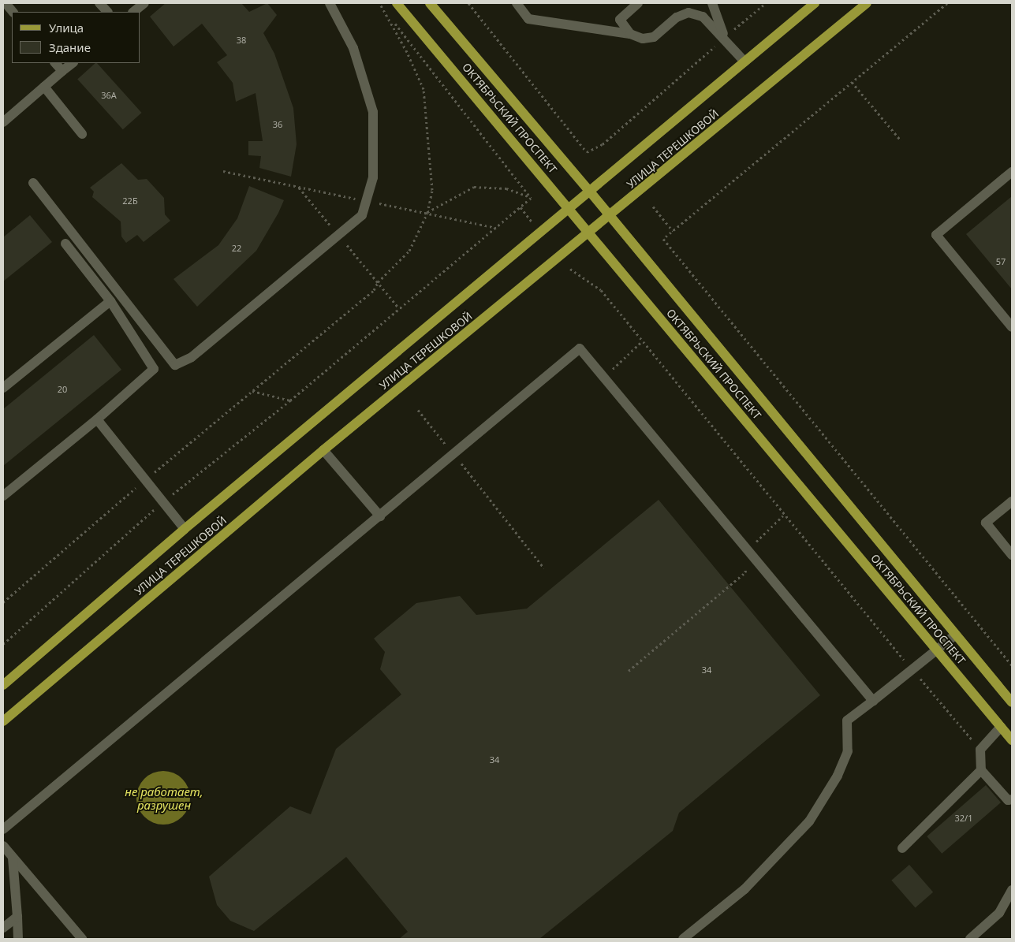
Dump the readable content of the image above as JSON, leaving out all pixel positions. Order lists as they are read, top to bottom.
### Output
{
  "streets": {
    "main road": ["ОКТЯБРЬСКИЙ ПРОСПЕКТ", "УЛИЦА ТЕРЕШКОВОЙ"]
  },
  "crossings": [
    ["ОКТЯБРЬСКИЙ ПРОСПЕКТ", "УЛИЦА ТЕРЕШКОВОЙ"]
  ],
  "water": ["не работает, разрушен"],
  "house_numbers": [
    "38",
    "36А",
    "36",
    "22Б",
    "22",
    "57",
    "20",
    "34",
    "34",
    "32/1"
  ],
  "legend": ["Улица", "Здание"]
}
